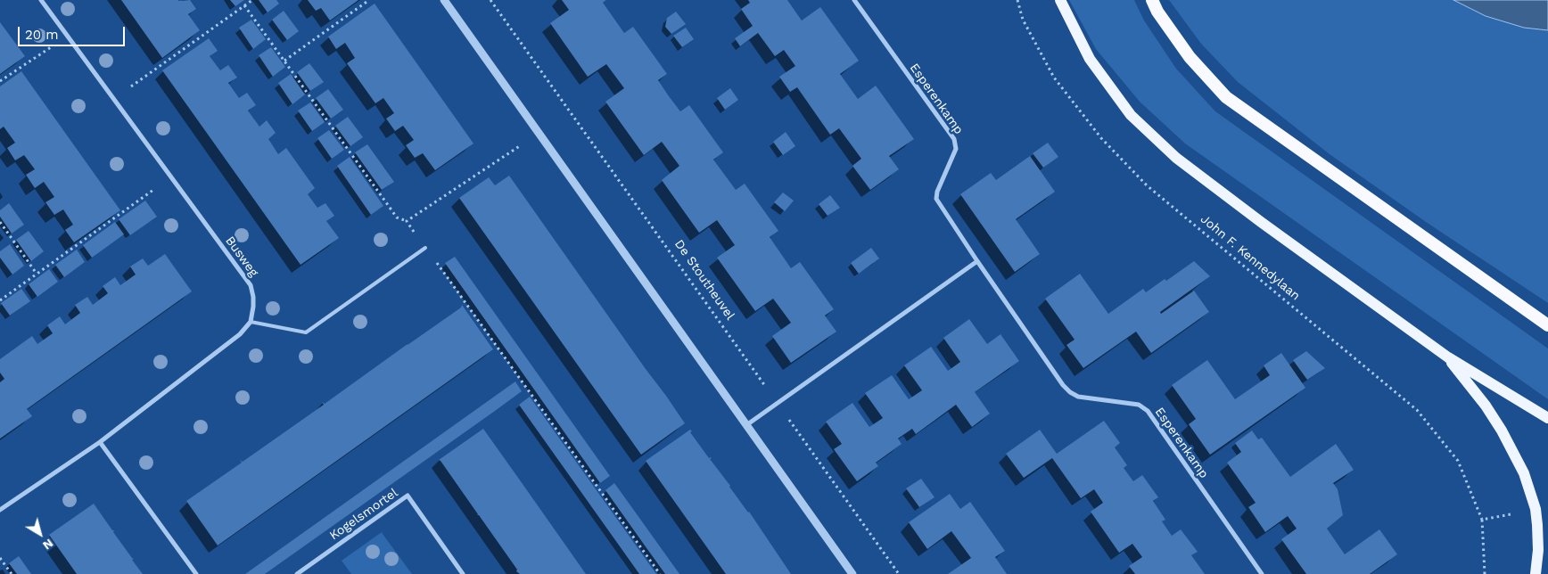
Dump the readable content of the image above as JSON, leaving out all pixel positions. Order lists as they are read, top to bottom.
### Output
{
  "streets": {
    "street": ["Esperenkamp", "Busweg", "Kogelsmortel"],
    "path": ["John F. Kennedylaan", "De Stoutheuvel"]
  },
  "scale_bar": "20 m",
  "north": "bottom right"
}
